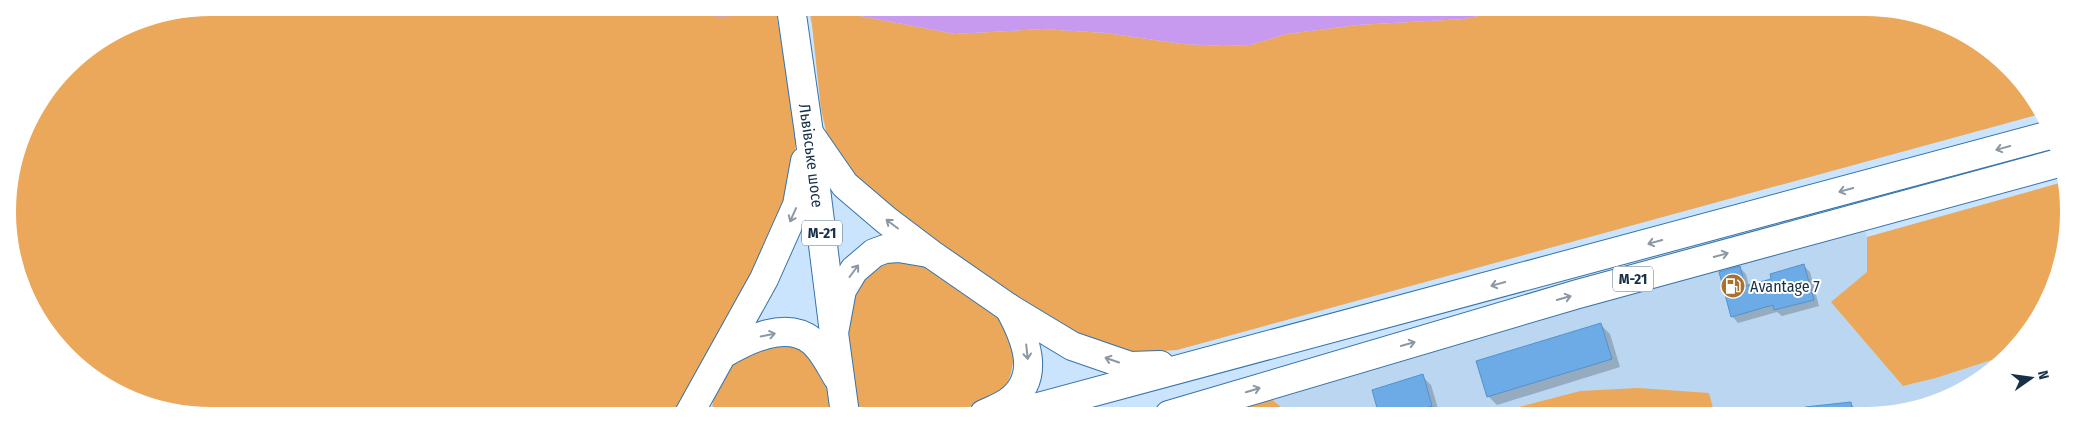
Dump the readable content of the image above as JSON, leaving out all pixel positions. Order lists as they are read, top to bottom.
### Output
{
  "streets": {
    "highway": ["Львівське шосе", "М-21"]
  },
  "crossings": [
    ["Львівське шосе", "М-21"]
  ],
  "places": {
    "fuel station": ["Avantage 7"]
  },
  "north": "right"
}
